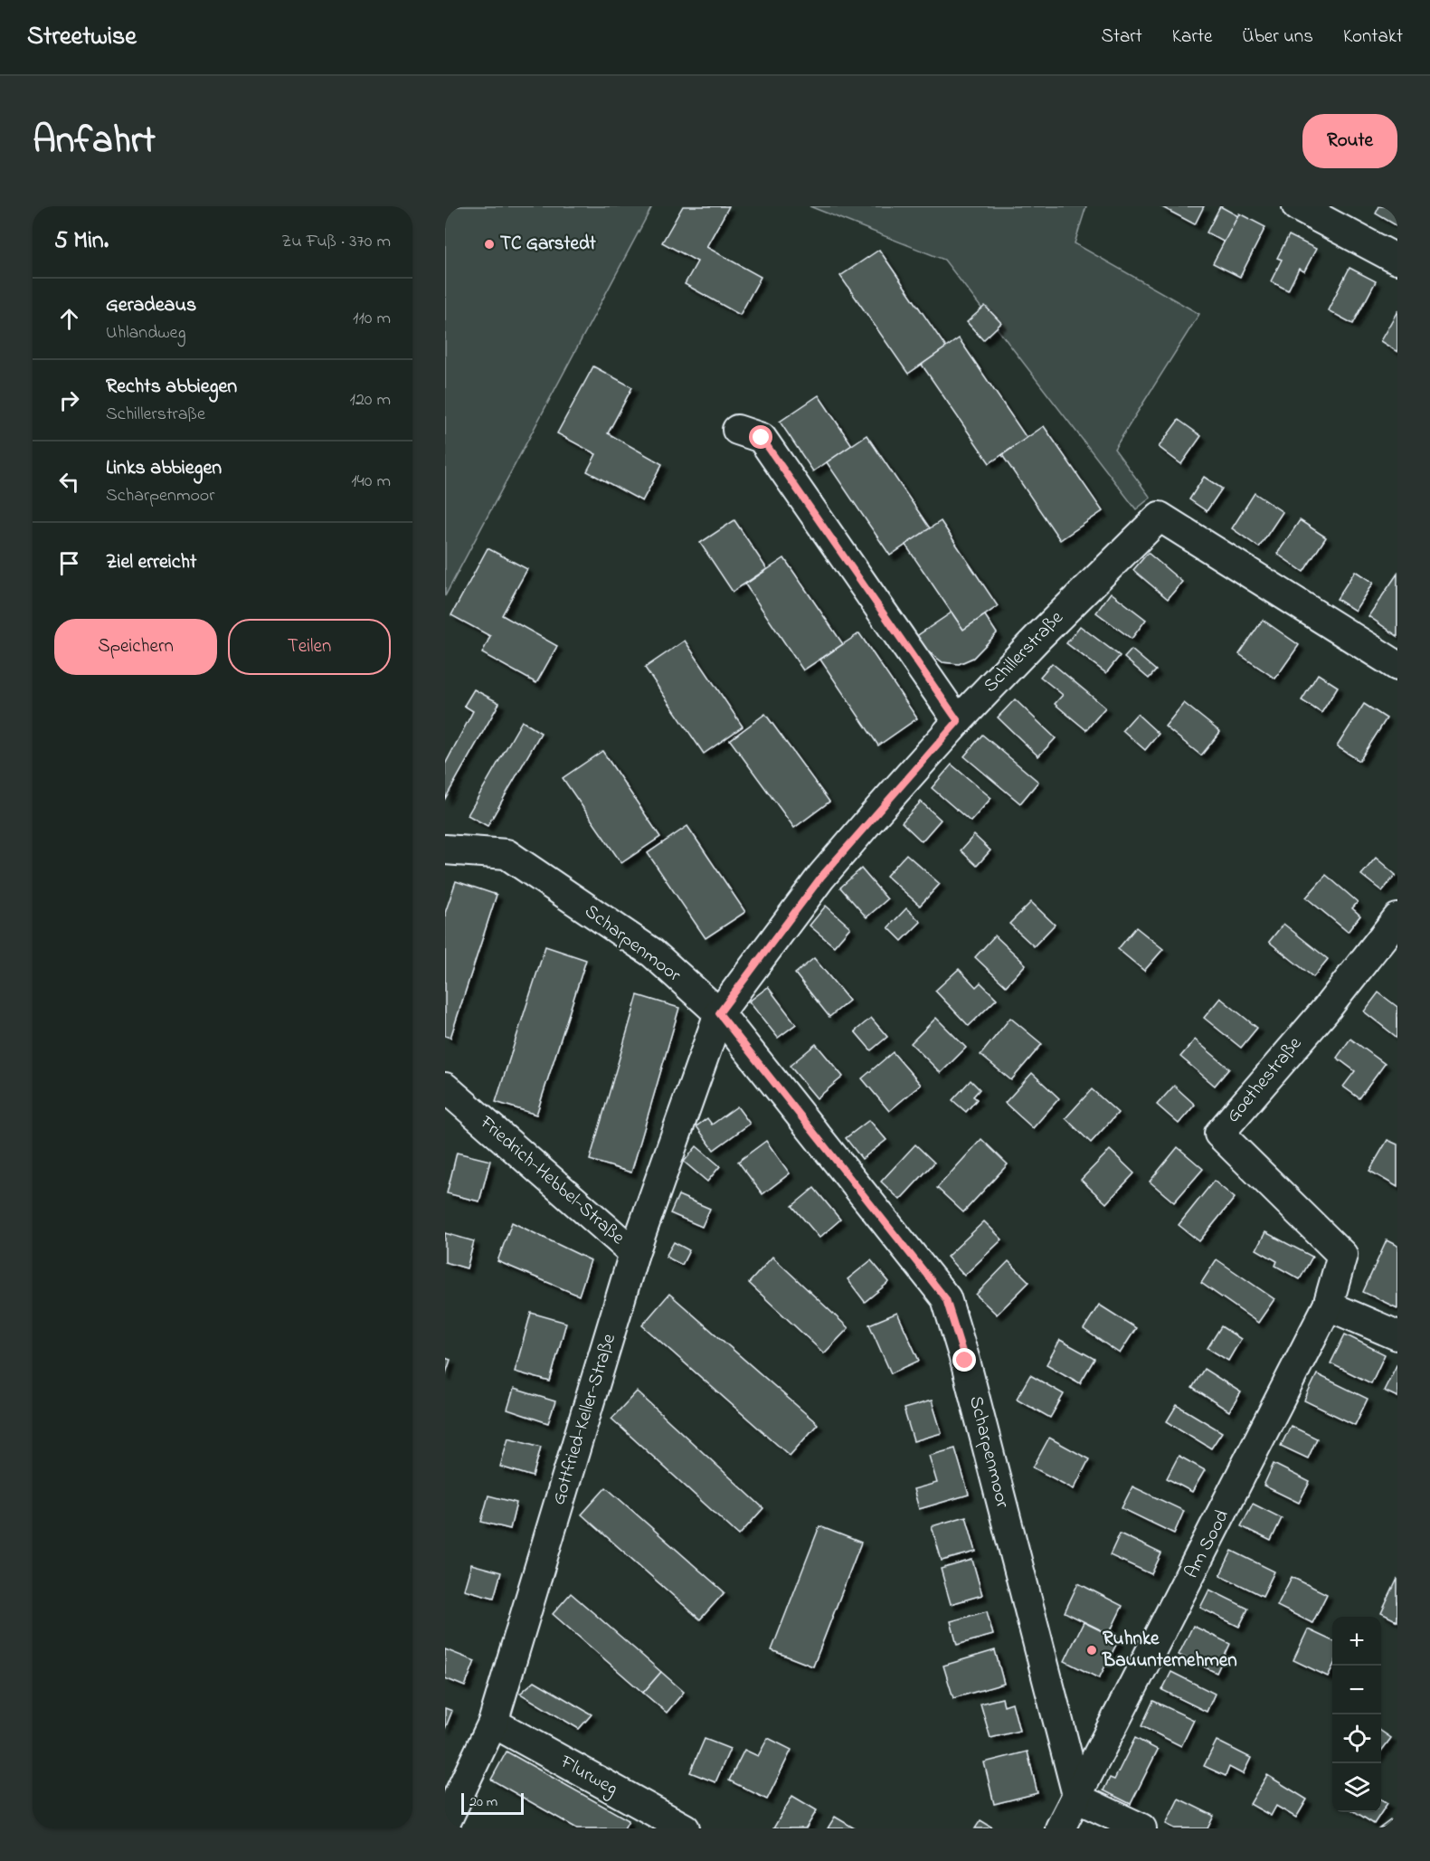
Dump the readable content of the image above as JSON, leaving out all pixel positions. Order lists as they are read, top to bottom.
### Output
{
  "streets": {
    "street": [
      "Schillerstraße",
      "Scharpenmoor",
      "Goethestraße",
      "Friedrich-Hebbel-Straße",
      "Gottfried-Keller-Straße",
      "Am Sood",
      "Flurweg"
    ]
  },
  "crossings": [
    ["Schillerstraße", "Scharpenmoor"],
    ["Schillerstraße", "Gottfried-Keller-Straße"],
    ["Scharpenmoor", "Gottfried-Keller-Straße"],
    ["Scharpenmoor", "Am Sood"],
    ["Goethestraße", "Am Sood"],
    ["Friedrich-Hebbel-Straße", "Gottfried-Keller-Straße"],
    ["Gottfried-Keller-Straße", "Flurweg"]
  ],
  "places": ["TC Garstedt", "Ruhnke Bauunternehmen"],
  "scale_bar": "20 m",
  "page": {
    "header": "Streetwise",
    "nav": [
      "Start",
      "Karte",
      "Über uns",
      "Kontakt"
    ],
    "title": "Anfahrt",
    "buttons": [
      "Route",
      ["Speichern", "Teilen"]
    ],
    "heading": ["5 Min.", "Zu Fuß · 370 m"],
    "list": [
      ["Geradeaus", "Uhlandweg", "110 m"],
      ["Rechts abbiegen", "Schillerstraße", "120 m"],
      ["Links abbiegen", "Scharpenmoor", "140 m"],
      "Ziel erreicht"
    ],
    "map_buttons": ["+", "−"],
    "scale": "20 m"
  }
}
